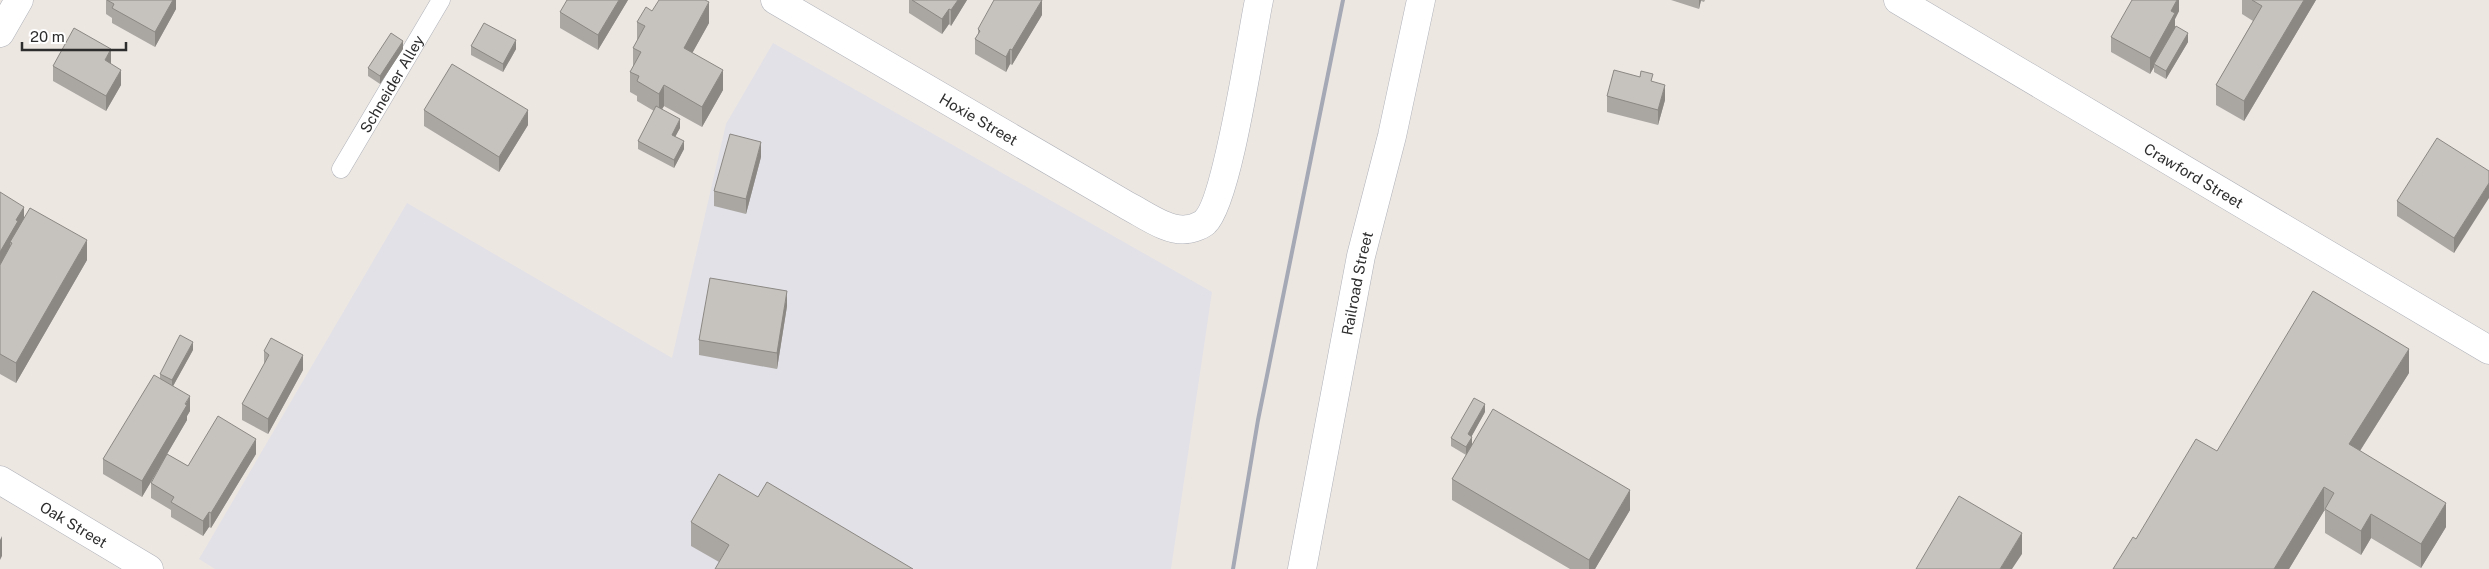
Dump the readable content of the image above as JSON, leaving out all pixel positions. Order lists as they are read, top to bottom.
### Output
{
  "streets": {
    "street": [
      "Hoxie Street",
      "Crawford Street",
      "Railroad Street",
      "Oak Street"
    ],
    "lane": ["Schneider Alley"]
  },
  "scale_bar": "20 m"
}
